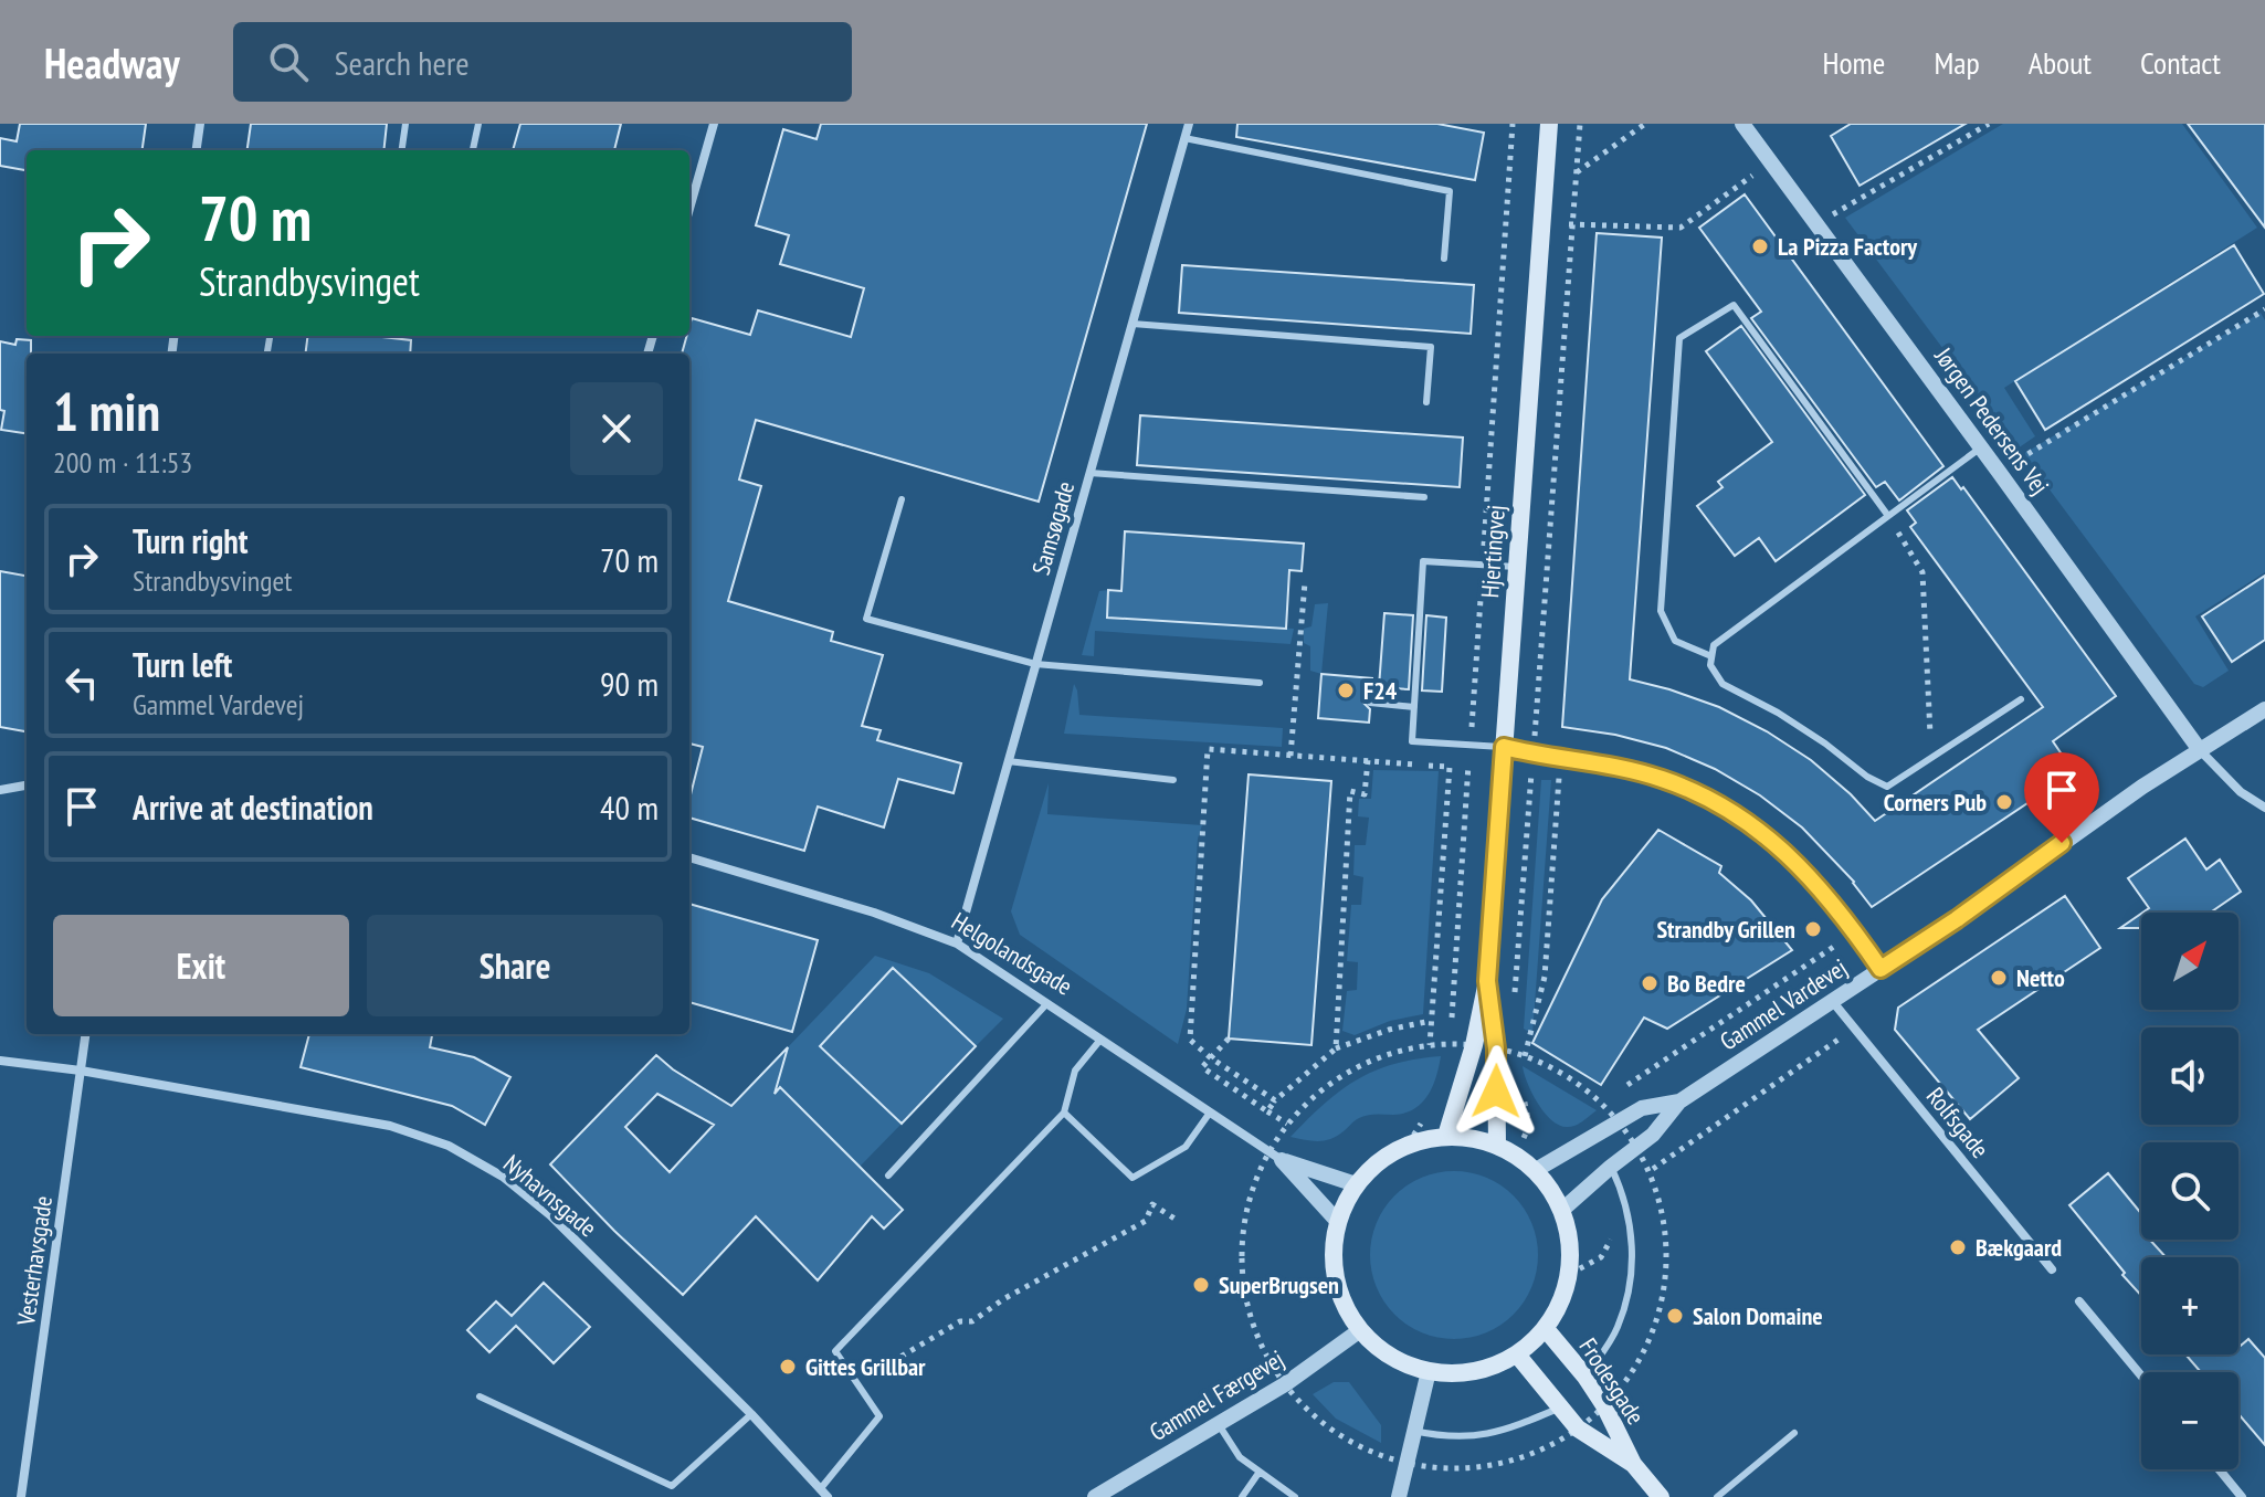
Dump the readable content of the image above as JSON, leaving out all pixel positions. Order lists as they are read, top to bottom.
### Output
{
  "streets": {
    "main road": ["Hjertingvej", "Frodesgade"],
    "street": [
      "Jørgen Pedersens Vej",
      "Samsøgade",
      "Helgolandsgade",
      "Gammel Vardevej",
      "Rolfsgade",
      "Nyhavnsgade",
      "Vesterhavsgade",
      "Gammel Færgevej"
    ]
  },
  "crossings": [
    ["Jørgen Pedersens Vej", "Gammel Vardevej"],
    ["Samsøgade", "Helgolandsgade"],
    ["Hjertingvej", "Helgolandsgade"],
    ["Hjertingvej", "Gammel Vardevej"],
    ["Hjertingvej", "Frodesgade"],
    ["Hjertingvej", "Gammel Færgevej"],
    ["Helgolandsgade", "Gammel Vardevej"],
    ["Helgolandsgade", "Frodesgade"],
    ["Helgolandsgade", "Gammel Færgevej"],
    ["Gammel Vardevej", "Rolfsgade"],
    ["Gammel Vardevej", "Frodesgade"],
    ["Gammel Vardevej", "Gammel Færgevej"],
    ["Nyhavnsgade", "Vesterhavsgade"],
    ["Frodesgade", "Gammel Færgevej"]
  ],
  "places": [
    "La Pizza Factory",
    "F24",
    "Corners Pub",
    "Strandby Grillen",
    "Netto",
    "Bo Bedre",
    "Bækgaard",
    "SuperBrugsen",
    "Salon Domaine",
    "Gittes Grillbar"
  ],
  "north": "top right",
  "page": {
    "header": "Headway",
    "search": "Search here",
    "nav": [
      "Home",
      "Map",
      "About",
      "Contact"
    ],
    "turn": ["70 m", "Strandbysvinget"],
    "heading": ["1 min", "200 m · 11:53"],
    "list": [
      {
        "name": "Turn right",
        "note": "Strandbysvinget",
        "value": "70 m"
      },
      {
        "name": "Turn left",
        "note": "Gammel Vardevej",
        "value": "90 m"
      },
      {
        "name": "Arrive at destination",
        "value": "40 m"
      }
    ],
    "buttons": ["Exit", "Share"],
    "map_buttons": ["+", "−"]
  }
}
